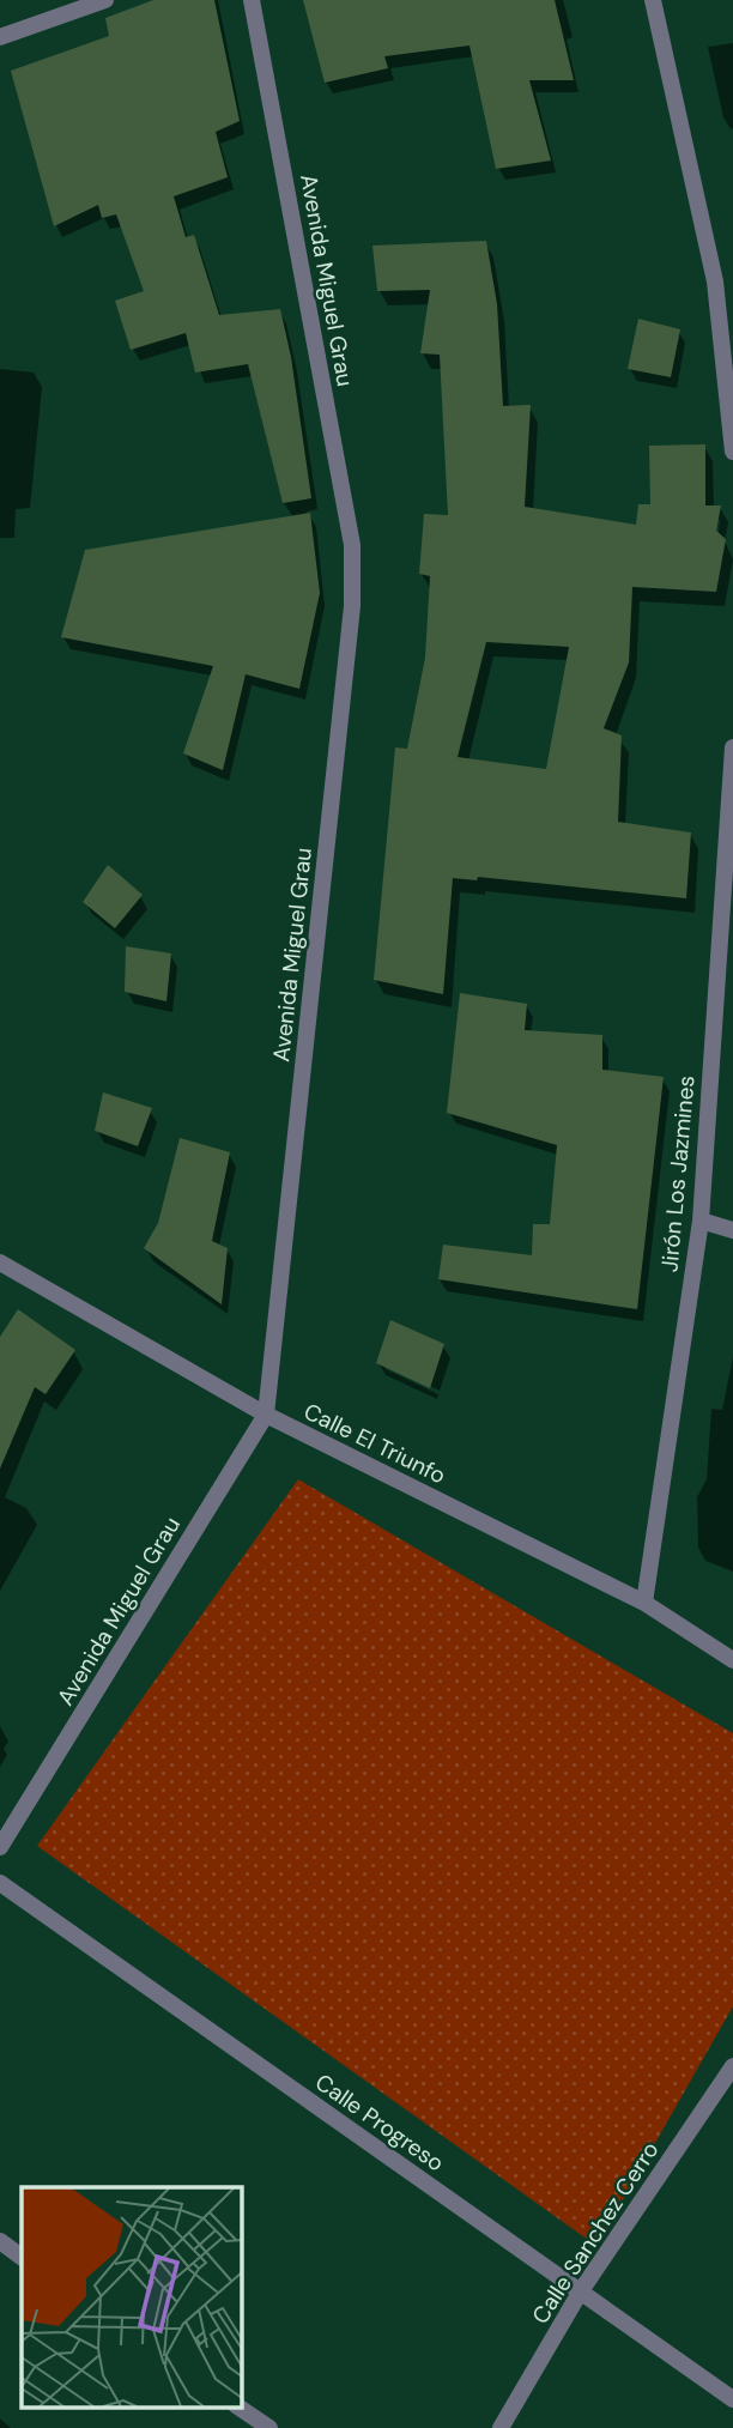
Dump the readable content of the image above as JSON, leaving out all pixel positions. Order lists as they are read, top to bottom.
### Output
{
  "streets": {
    "street": [
      "Avenida Miguel Grau",
      "Jirón Los Jazmines",
      "Calle El Triunfo",
      "Calle Progreso",
      "Calle Sanchez Cerro"
    ]
  },
  "crossings": [
    ["Avenida Miguel Grau", "Calle El Triunfo"],
    ["Jirón Los Jazmines", "Calle El Triunfo"],
    ["Calle Progreso", "Calle Sanchez Cerro"]
  ]
}
